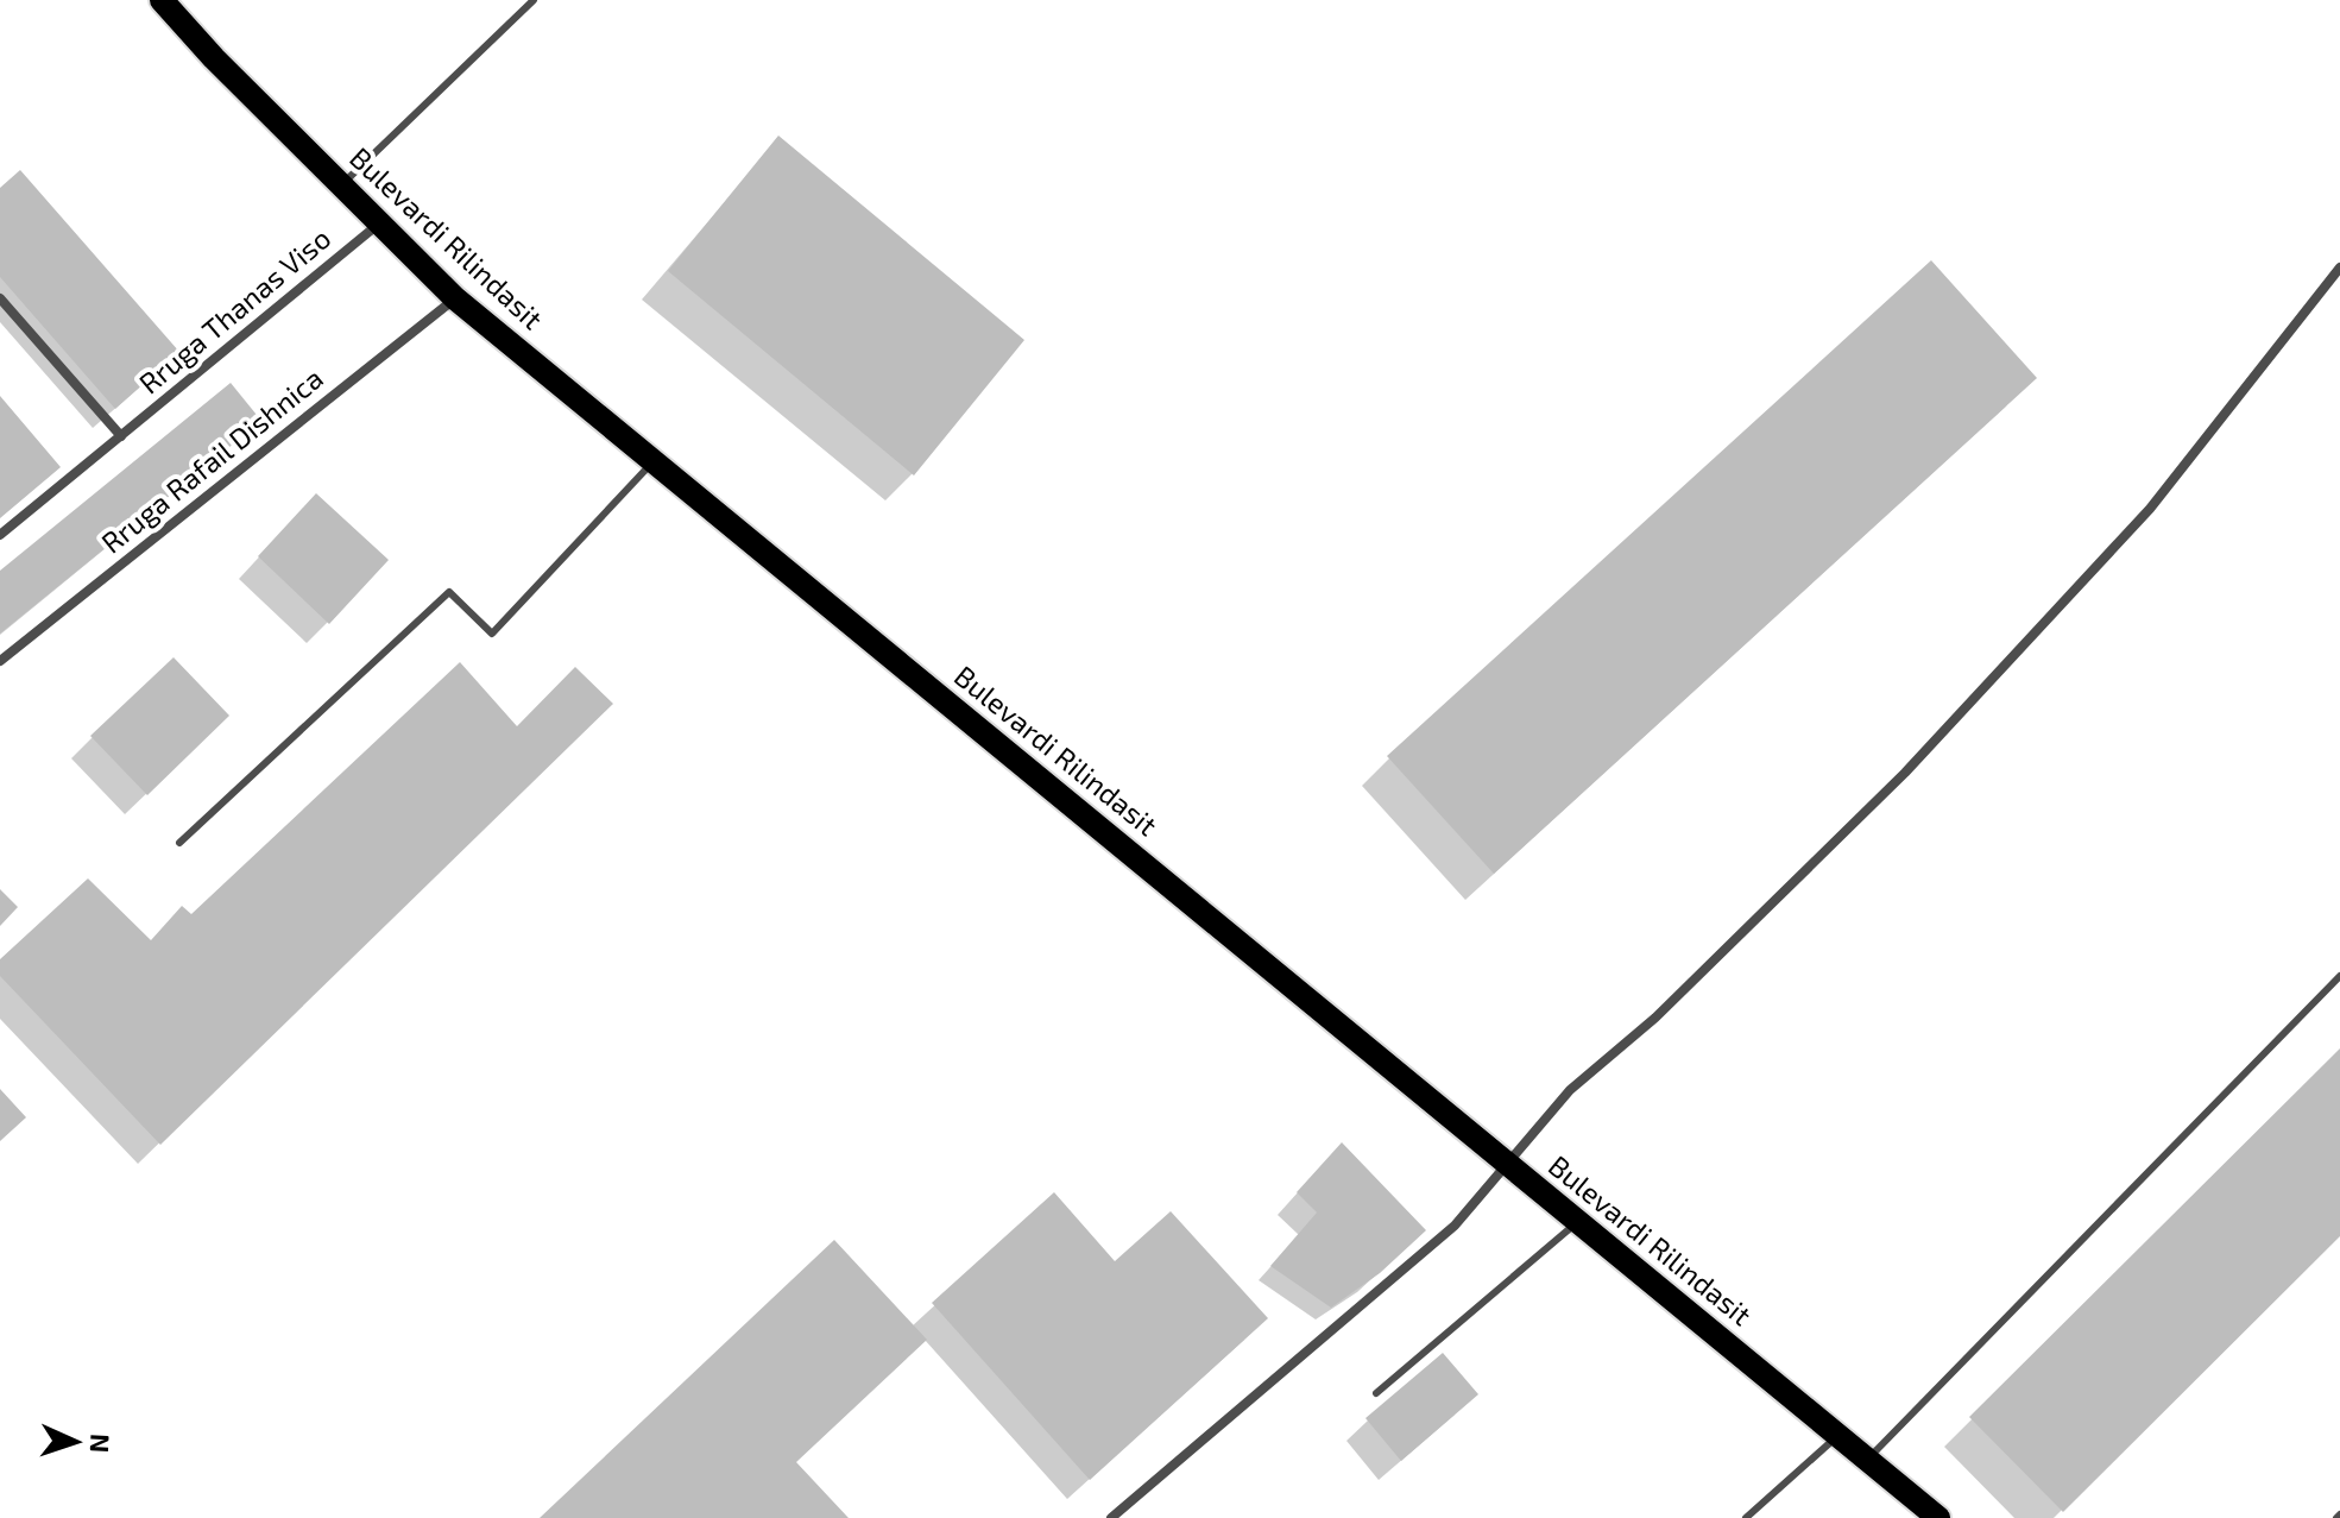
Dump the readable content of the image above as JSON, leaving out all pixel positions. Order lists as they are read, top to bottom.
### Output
{
  "streets": {
    "main road": ["Bulevardi Rilindasit"],
    "street": ["Rruga Thanas Viso", "Rruga Rafail Dishnica"]
  },
  "crossings": [
    ["Bulevardi Rilindasit", "Rruga Thanas Viso"],
    ["Bulevardi Rilindasit", "Rruga Rafail Dishnica"]
  ],
  "north": "right"
}
